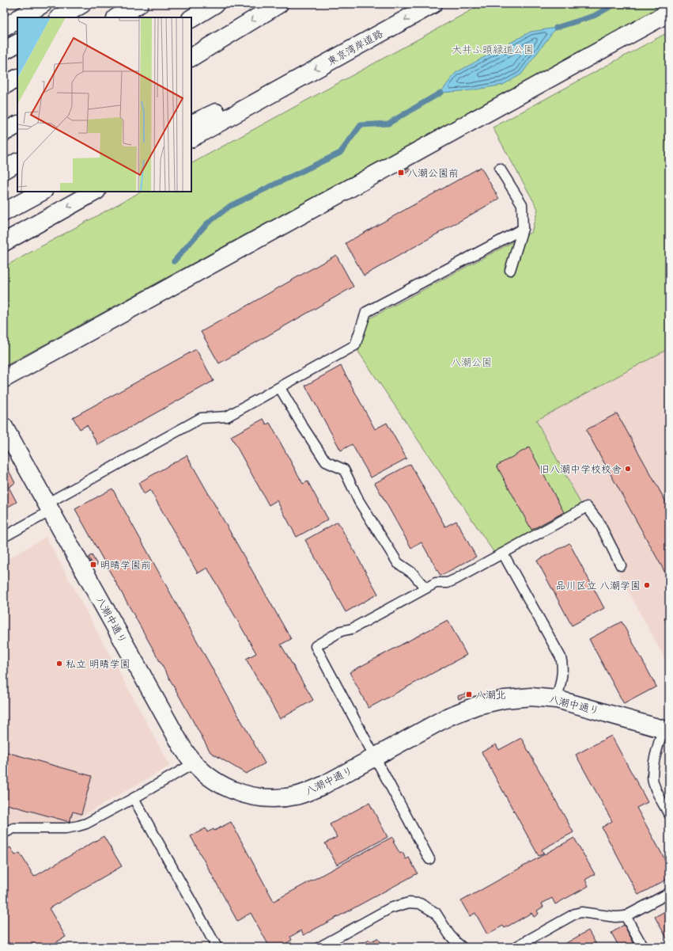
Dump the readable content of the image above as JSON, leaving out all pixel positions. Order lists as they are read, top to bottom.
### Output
{
  "streets": {
    "main road": ["東京湾岸道路", "八潮中通り"]
  },
  "parks": ["大井ふ頭緑道公園", "八潮公園"],
  "places": {
    "transit": ["八潮公園前", "明晴学園前", "八潮北"],
    "other": ["旧八潮中学校校舎", "品川区立 八潮学園", "私立 明晴学園"]
  }
}
